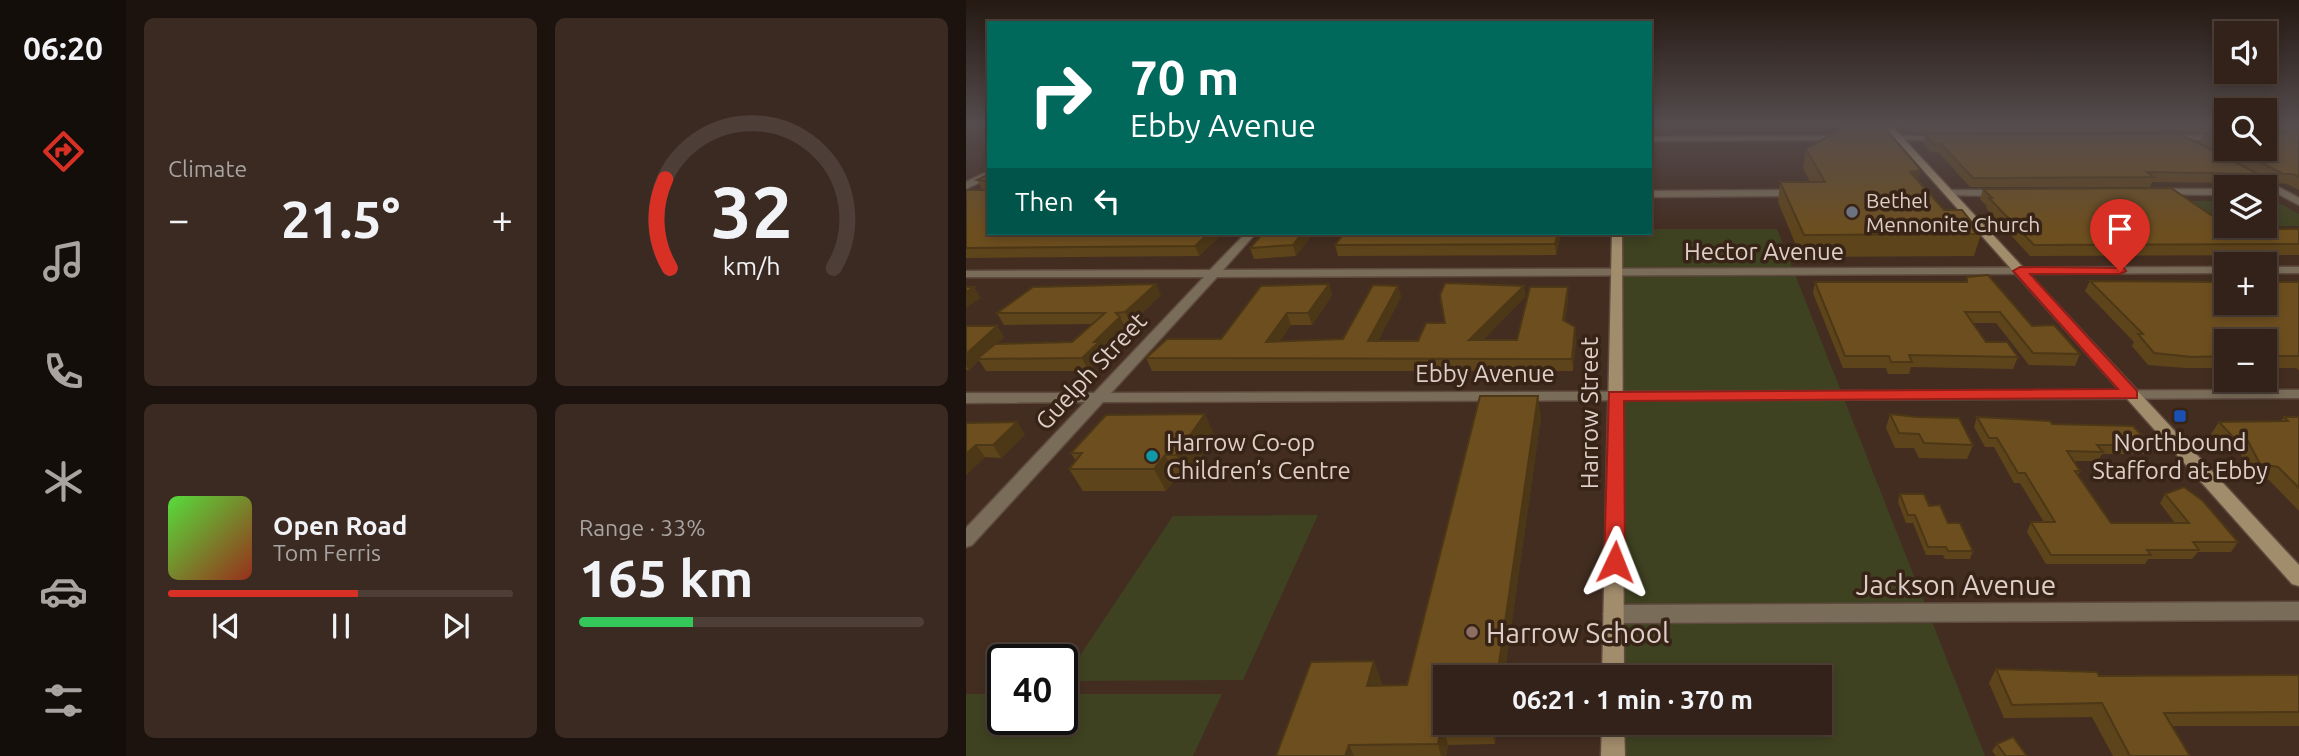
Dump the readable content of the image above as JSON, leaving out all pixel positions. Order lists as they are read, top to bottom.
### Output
{
  "streets": {
    "street": [
      "Hector Avenue",
      "Guelph Street",
      "Ebby Avenue",
      "Harrow Street",
      "Jackson Avenue"
    ]
  },
  "crossings": [
    ["Hector Avenue", "Guelph Street"],
    ["Hector Avenue", "Harrow Street"],
    ["Guelph Street", "Ebby Avenue"],
    ["Ebby Avenue", "Harrow Street"],
    ["Harrow Street", "Jackson Avenue"]
  ],
  "places": {
    "other": ["Bethel Mennonite Church", "Harrow Co-op Children’s Centre", "Harrow School"],
    "transit": ["Northbound Stafford at Ebby"]
  },
  "page": {
    "tabs": "06:20",
    "tile": [
      "Climate",
      ["Range · 33%", "165 km"]
    ],
    "map_buttons": ["+", "−"],
    "turn": ["70 m", "Ebby Avenue"],
    "then": "Then",
    "heat": ["−", "21.5°", "+"],
    "song": ["Open Road", "Tom Ferris"],
    "limit": "40",
    "trip": "06:21 · 1 min · 370 m",
    "gauge": ["32", "km/h"]
  }
}
